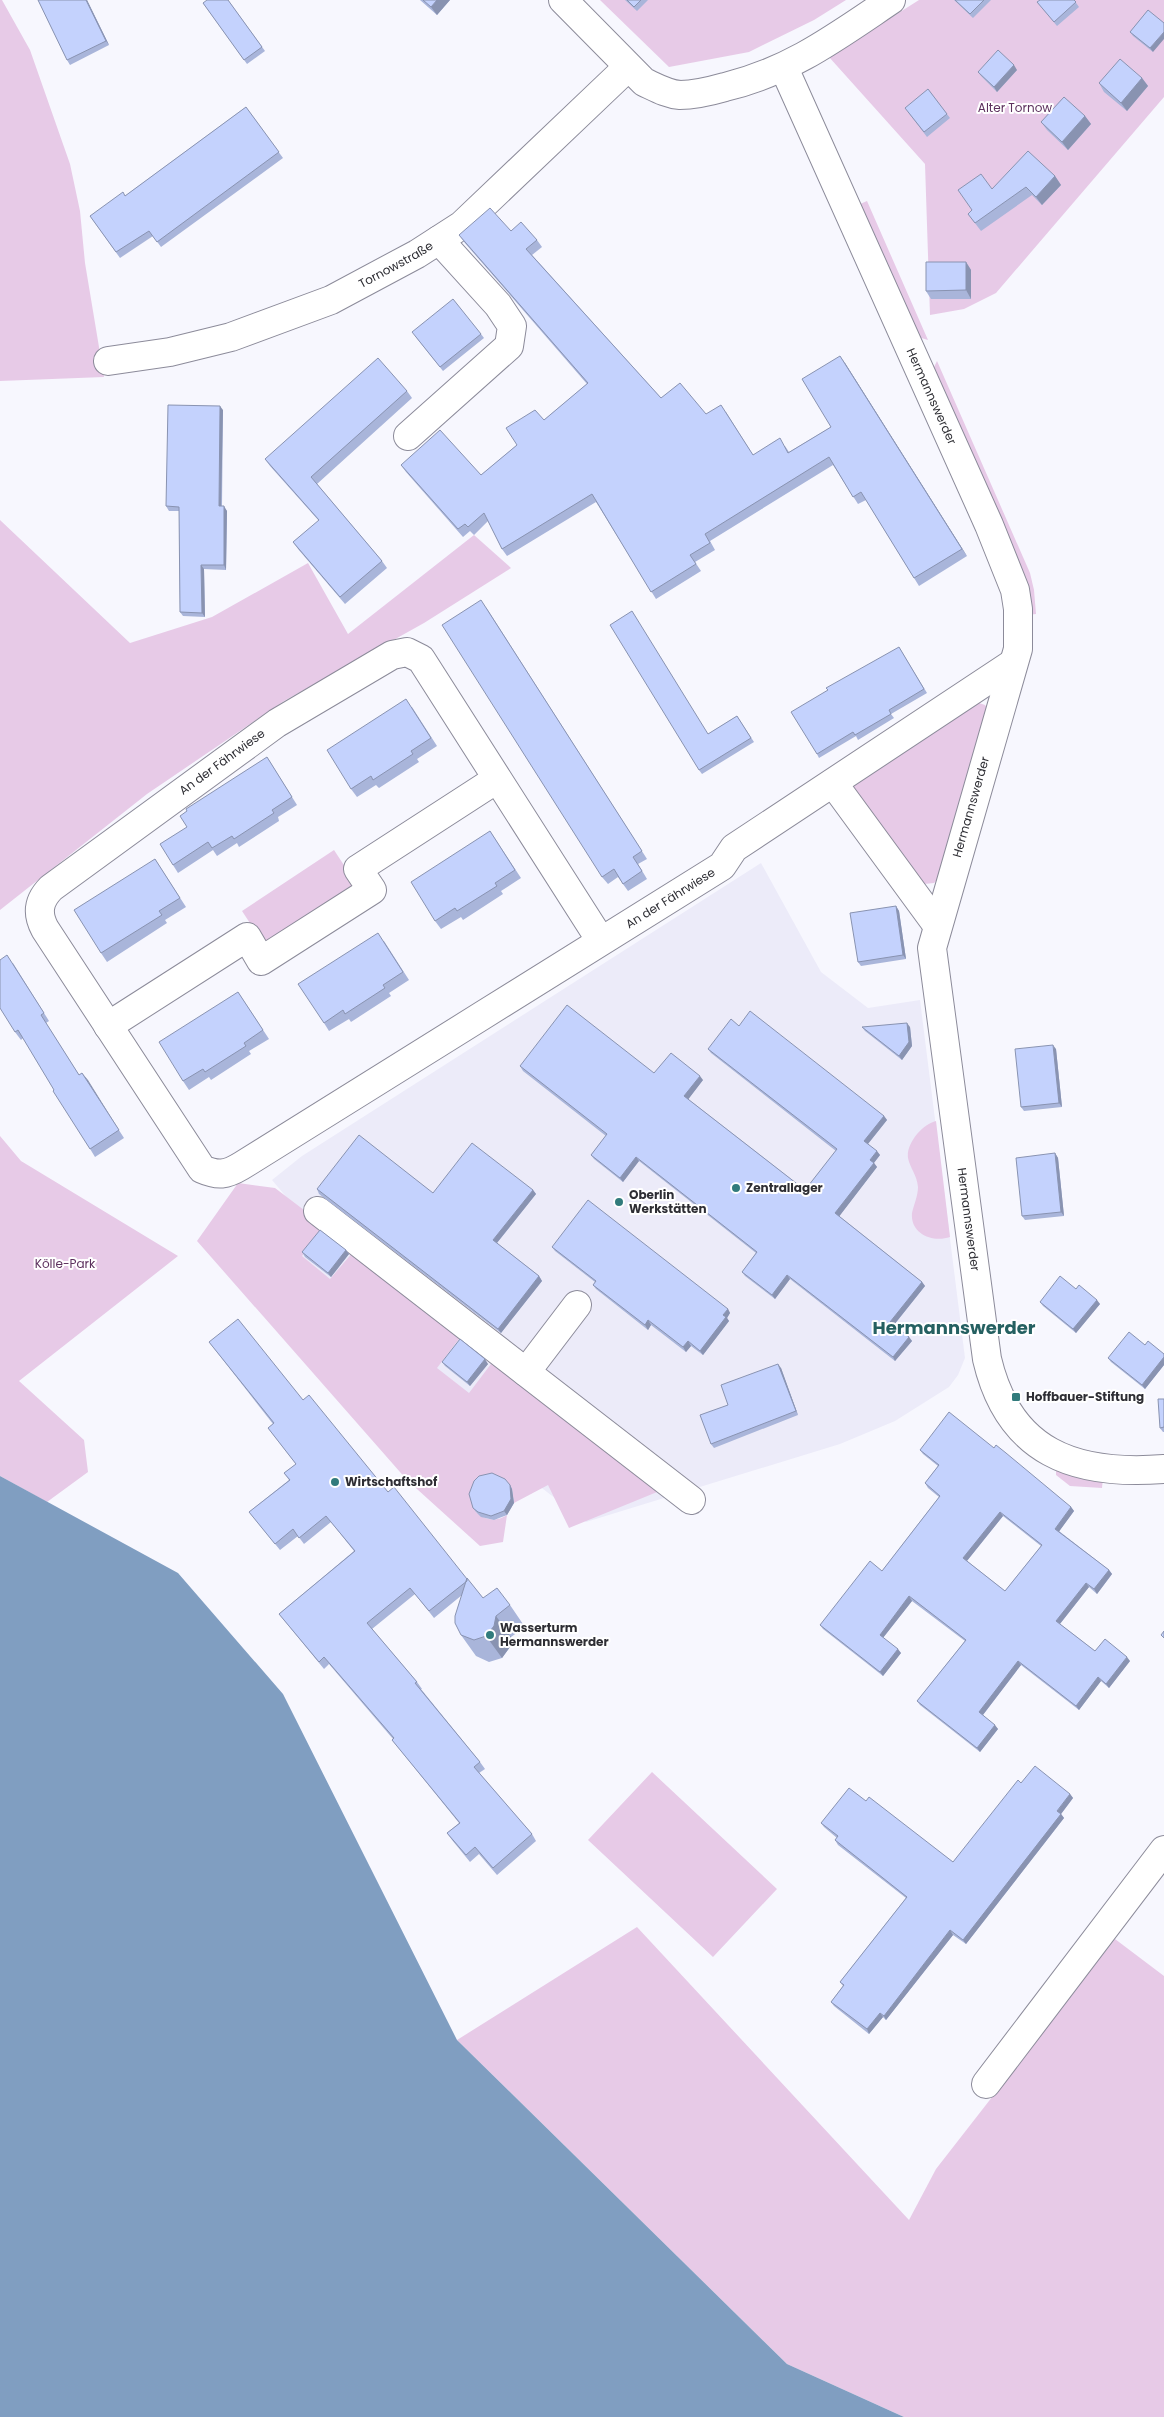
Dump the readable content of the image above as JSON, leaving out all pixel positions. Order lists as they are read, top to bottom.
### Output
{
  "streets": {
    "street": ["Tornowstraße", "Hermannswerder", "An der Fährwiese"]
  },
  "crossings": [
    ["Hermannswerder", "An der Fährwiese"]
  ],
  "districts": ["Hermannswerder"],
  "parks": ["Alter Tornow", "Kölle-Park"],
  "places": {
    "other": [
      "Zentrallager",
      "Oberlin Werkstätten",
      "Wirtschaftshof",
      "Wasserturm Hermannswerder"
    ],
    "transit": ["Hoffbauer-Stiftung"]
  }
}
